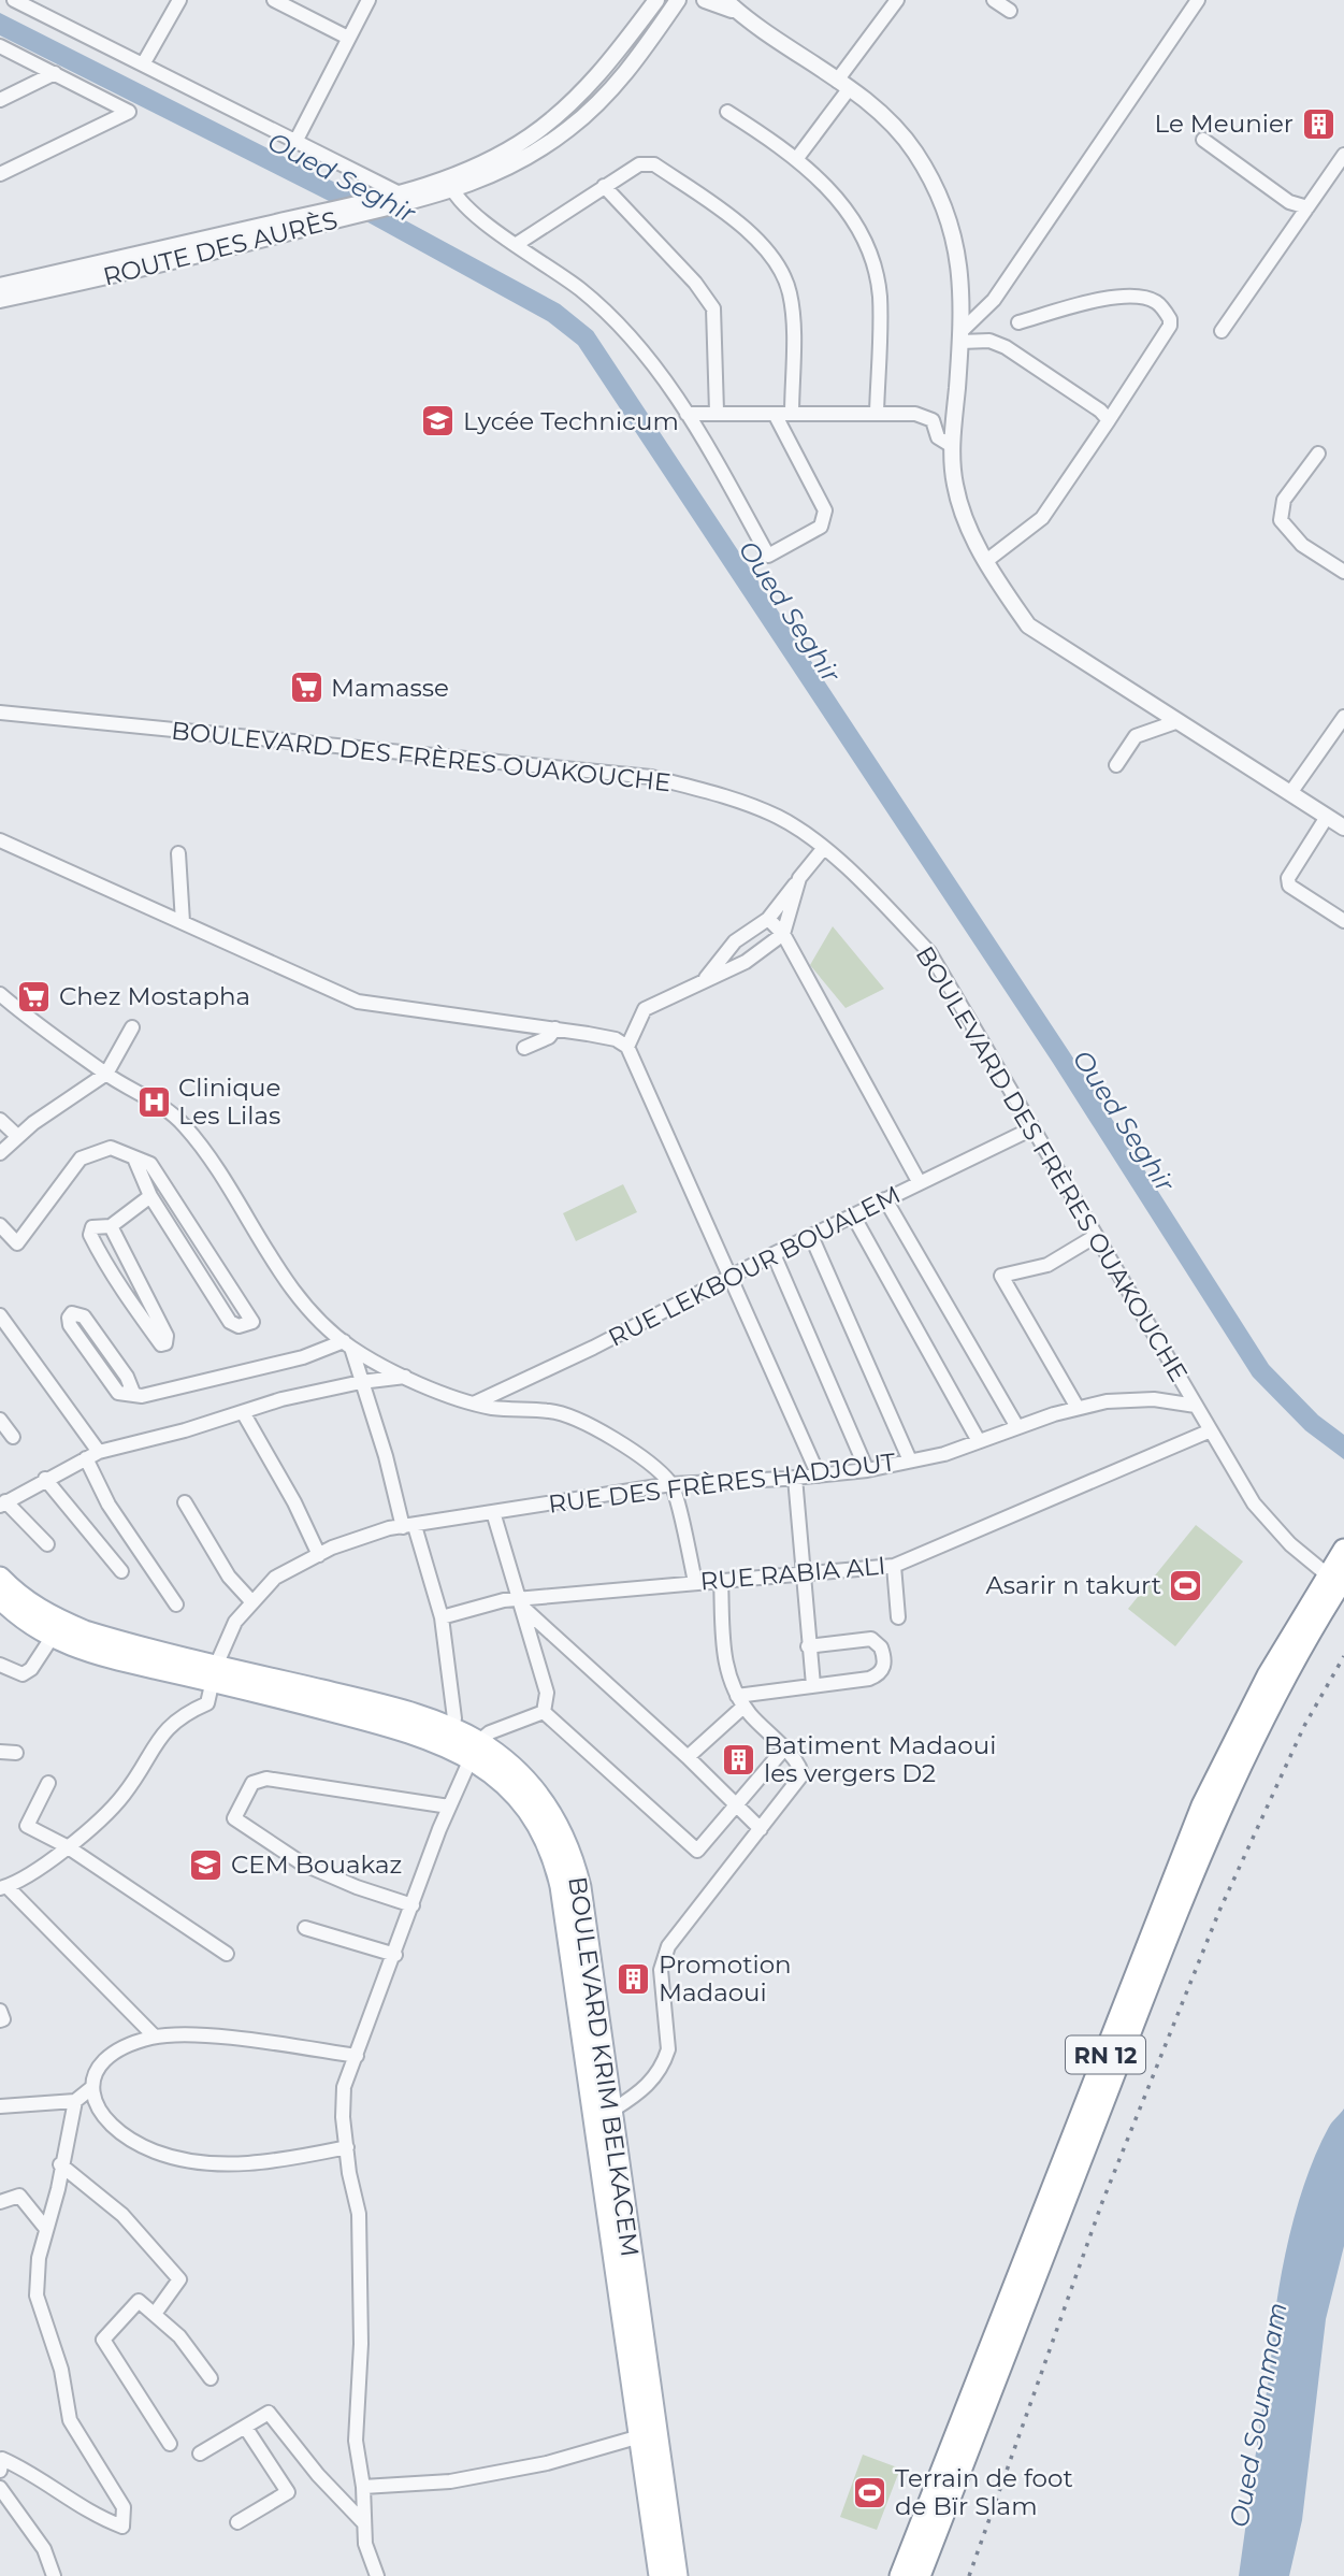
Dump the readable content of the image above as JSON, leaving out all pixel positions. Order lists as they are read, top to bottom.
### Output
{
  "streets": {
    "main road": ["RN 12", "BOULEVARD KRIM BELKACEM"],
    "street": [
      "ROUTE DES AURÈS",
      "BOULEVARD DES FRÈRES OUAKOUCHE",
      "RUE LEKBOUR BOUALEM",
      "RUE DES FRÈRES HADJOUT",
      "RUE RABIA ALI"
    ]
  },
  "crossings": [
    ["BOULEVARD DES FRÈRES OUAKOUCHE", "RUE LEKBOUR BOUALEM"],
    ["BOULEVARD DES FRÈRES OUAKOUCHE", "RUE DES FRÈRES HADJOUT"],
    ["BOULEVARD DES FRÈRES OUAKOUCHE", "RUE RABIA ALI"],
    ["BOULEVARD DES FRÈRES OUAKOUCHE", "RN 12"],
    ["RUE DES FRÈRES HADJOUT", "BOULEVARD KRIM BELKACEM"]
  ],
  "water": ["Oued Seghir", "Oued Soummam"],
  "places": {
    "building": ["Le Meunier", "Batiment Madaoui les vergers D2", "Promotion Madaoui"],
    "school or university": ["Lycée Technicum", "CEM Bouakaz"],
    "supermarket": ["Mamasse", "Chez Mostapha"],
    "hospital": ["Clinique Les Lilas"],
    "sports": ["Asarir n takurt", "Terrain de foot de Bïr Slam"]
  }
}
